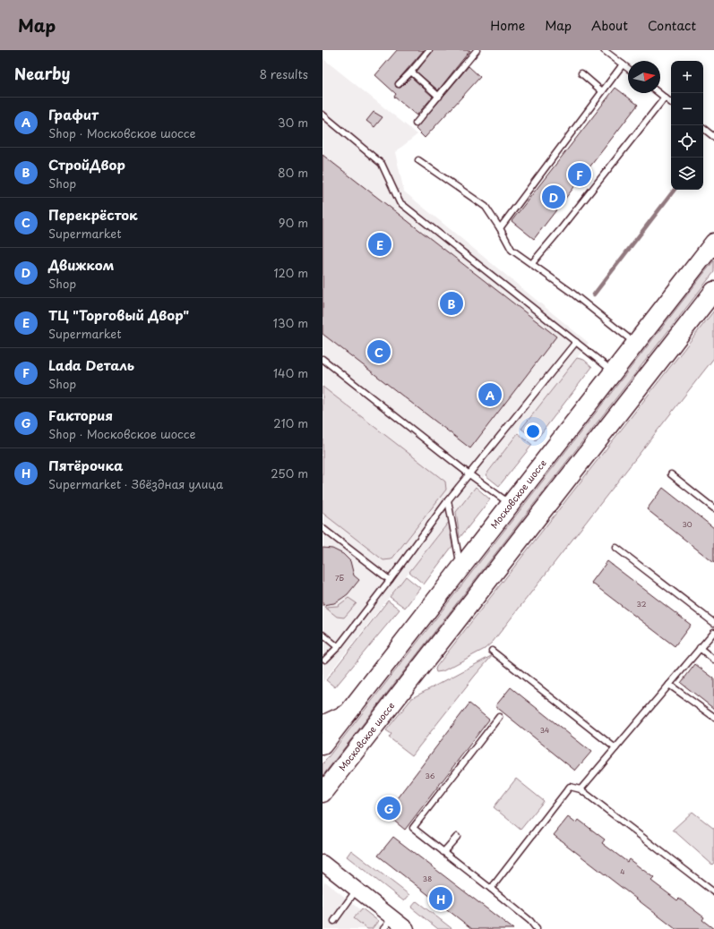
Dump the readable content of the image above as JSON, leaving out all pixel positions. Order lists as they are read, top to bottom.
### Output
{
  "streets": {
    "main road": ["Московское шоссе"]
  },
  "house_numbers": [
    "30",
    "7Б",
    "32",
    "34",
    "36",
    "4",
    "38"
  ],
  "north": "right",
  "page": {
    "header": "Map",
    "nav": [
      "Home",
      "Map",
      "About",
      "Contact"
    ],
    "heading": ["Nearby", "8 results"],
    "map_buttons": ["+", "−"],
    "list": [
      {
        "mark": "A",
        "name": "Графит",
        "note": "Shop · Московское шоссе",
        "value": "30 m"
      },
      {
        "mark": "B",
        "name": "СтройДвор",
        "note": "Shop",
        "value": "80 m"
      },
      {
        "mark": "C",
        "name": "Перекрёсток",
        "note": "Supermarket",
        "value": "90 m"
      },
      {
        "mark": "D",
        "name": "Движком",
        "note": "Shop",
        "value": "120 m"
      },
      {
        "mark": "E",
        "name": "ТЦ \"Торговый Двор\"",
        "note": "Supermarket",
        "value": "130 m"
      },
      {
        "mark": "F",
        "name": "Lada Dеталь",
        "note": "Shop",
        "value": "140 m"
      },
      {
        "mark": "G",
        "name": "Fактория",
        "note": "Shop · Московское шоссе",
        "value": "210 m"
      },
      {
        "mark": "H",
        "name": "Пятёрочка",
        "note": "Supermarket · Звёздная улица",
        "value": "250 m"
      }
    ],
    "pins": [
      "F",
      "D",
      "E",
      "B",
      "C",
      "A",
      "G",
      "H"
    ]
  }
}
